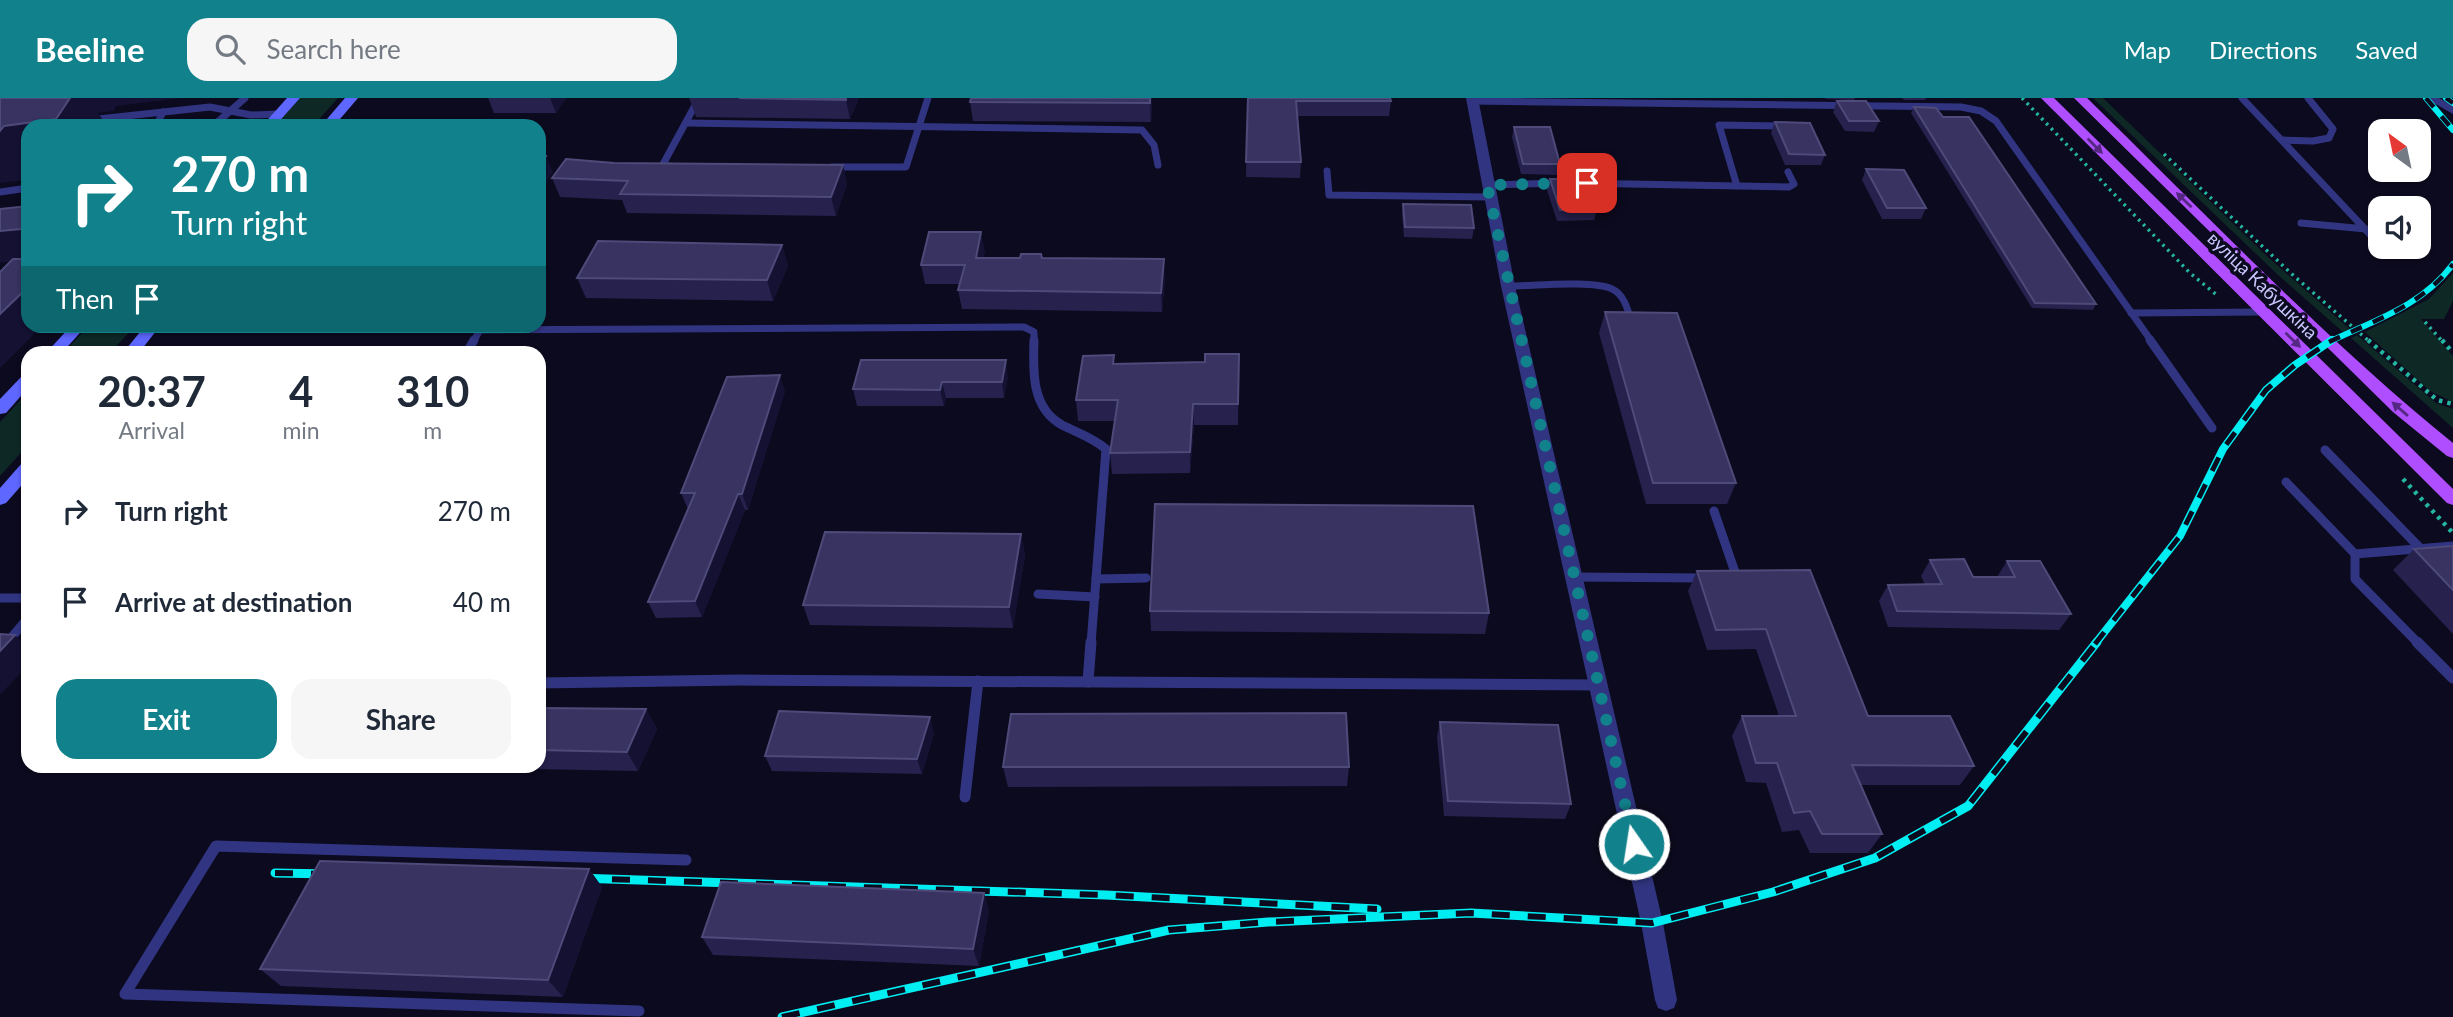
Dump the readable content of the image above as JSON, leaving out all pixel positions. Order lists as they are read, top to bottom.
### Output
{
  "streets": {
    "main road": ["вуліца Кабушкіна"]
  },
  "north": "top left",
  "page": {
    "header": "Beeline",
    "search": "Search here",
    "nav": ["Map", "Directions", "Saved"],
    "turn": ["270 m", "Turn right"],
    "then": "Then",
    "eta": [
      "20:37",
      "Arrival",
      "4",
      "min",
      "310",
      "m"
    ],
    "list": [
      {
        "name": "Turn right",
        "value": "270 m"
      },
      {
        "name": "Arrive at destination",
        "value": "40 m"
      }
    ],
    "buttons": ["Exit", "Share"]
  }
}
